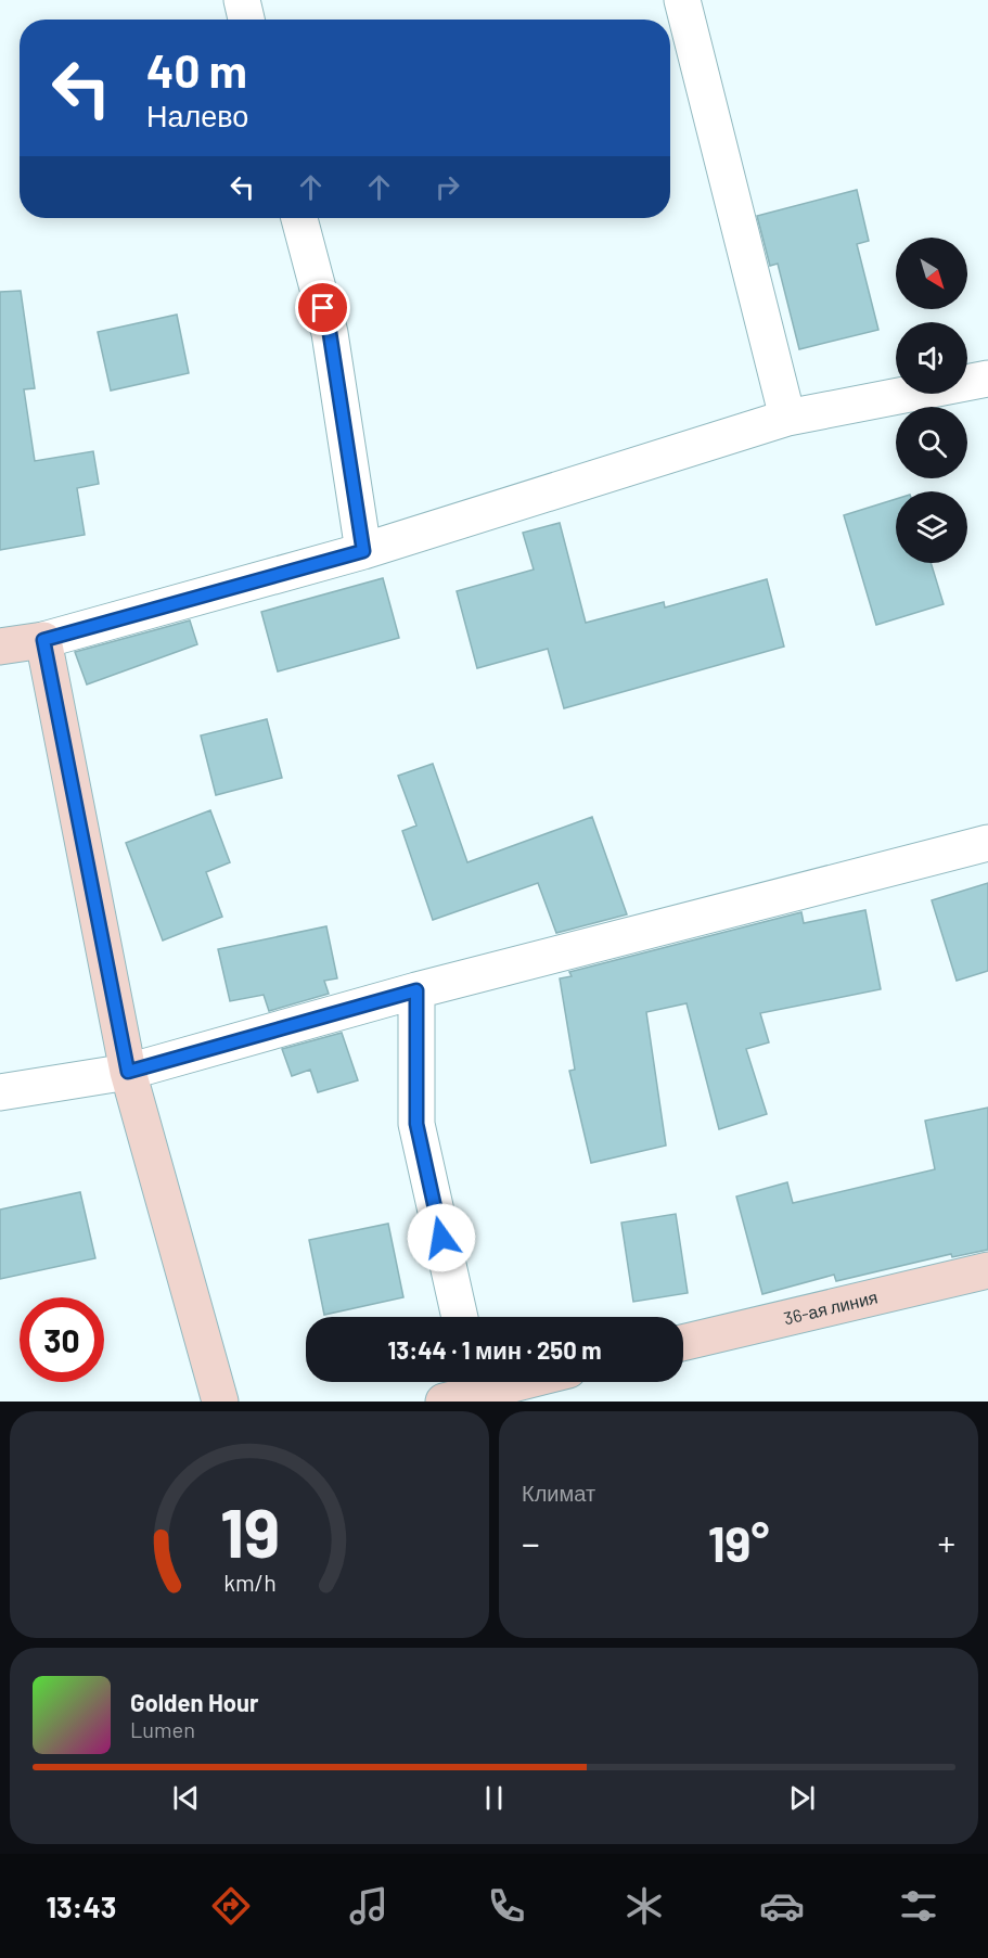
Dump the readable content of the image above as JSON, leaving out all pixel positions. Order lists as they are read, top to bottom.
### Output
{
  "streets": {
    "street": ["36-ая линия"]
  },
  "north": "bottom right",
  "page": {
    "turn": ["40 m", "Налево"],
    "limit": "30",
    "trip": "13:44 · 1 мин · 250 m",
    "tile": "Климат",
    "heat": ["−", "19°", "+"],
    "song": ["Golden Hour", "Lumen"],
    "tabs": "13:43",
    "gauge": ["19", "km/h"]
  }
}
